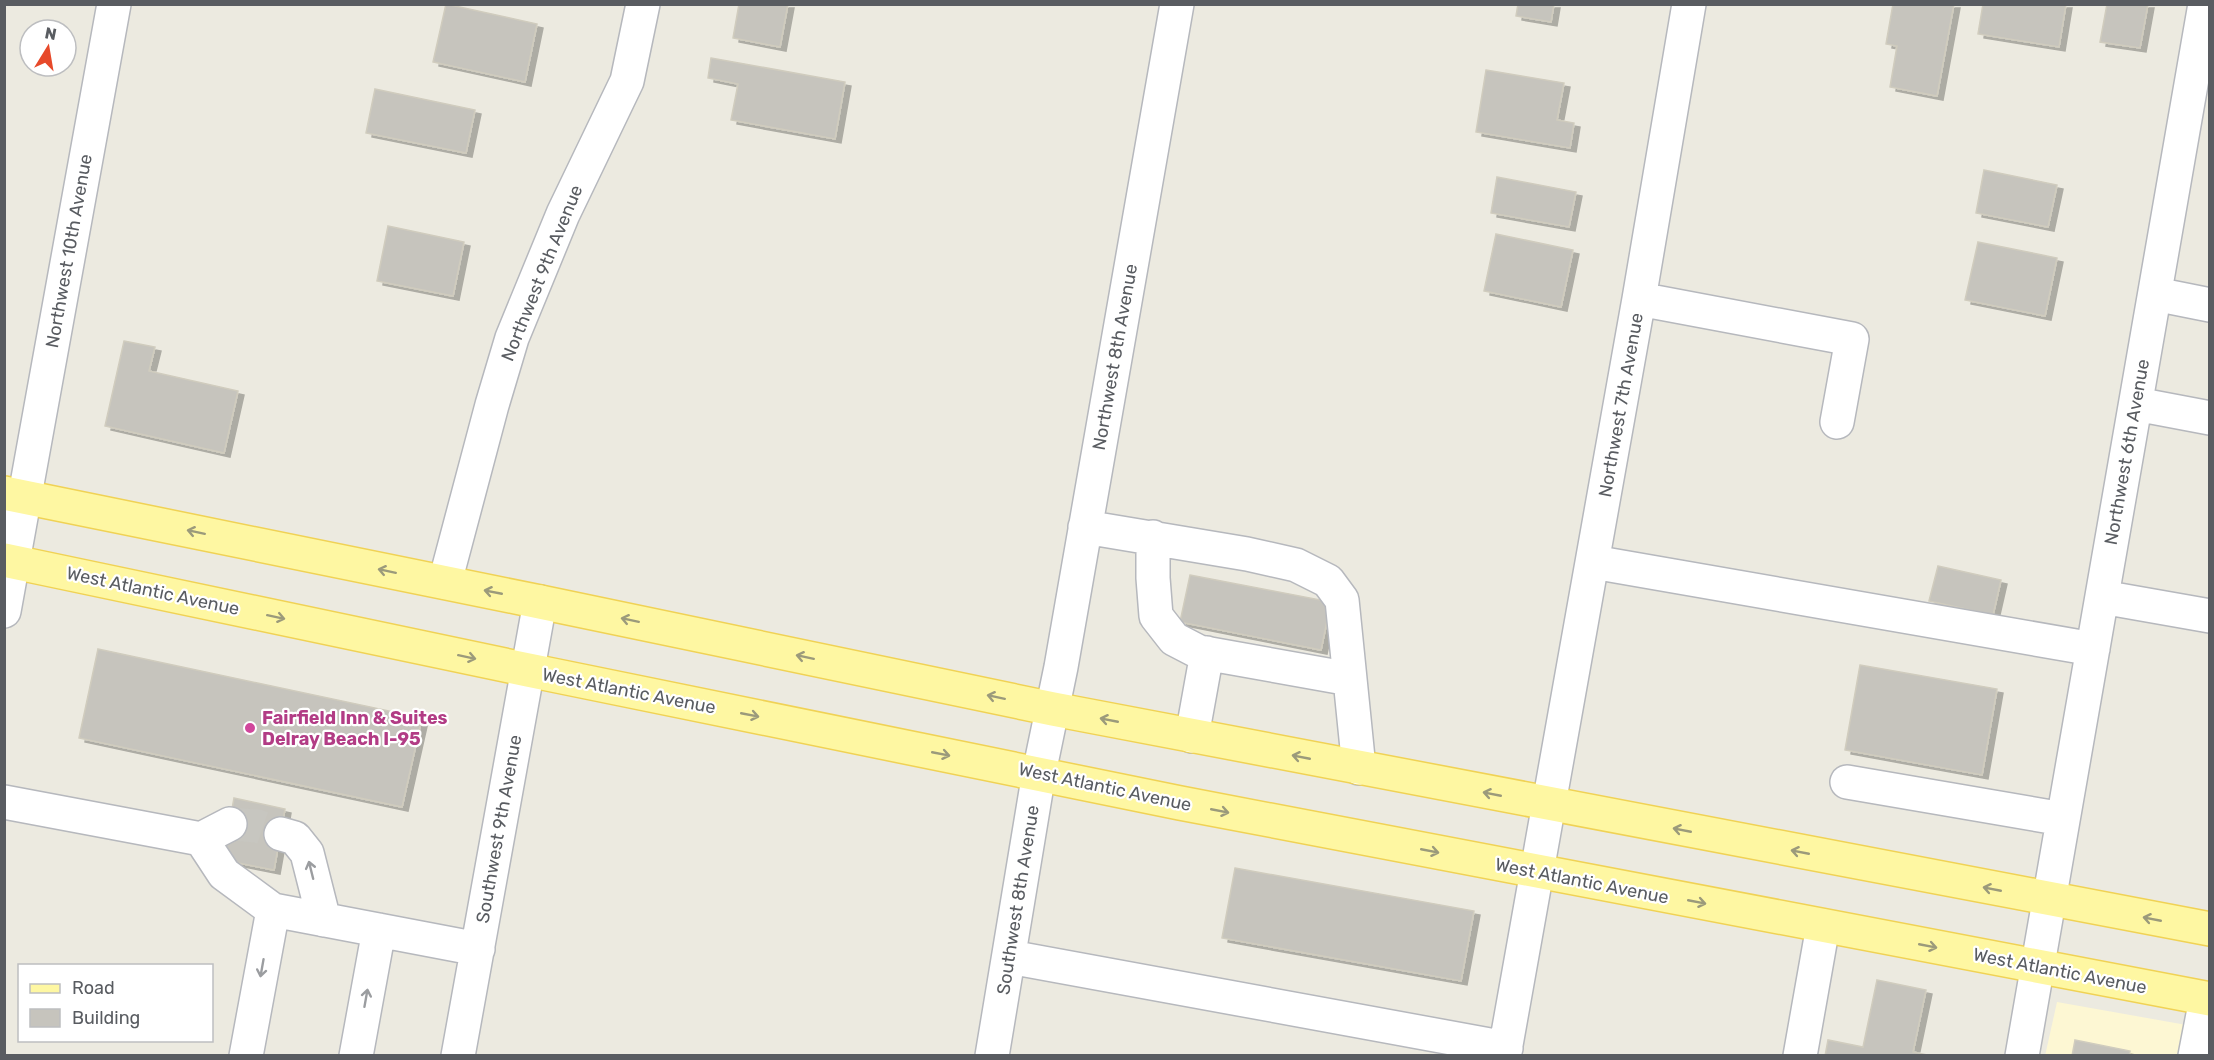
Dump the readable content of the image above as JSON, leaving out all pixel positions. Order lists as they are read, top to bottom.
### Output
{
  "streets": {
    "main road": ["West Atlantic Avenue"],
    "street": [
      "Northwest 10th Avenue",
      "Northwest 9th Avenue",
      "Northwest 8th Avenue",
      "Northwest 7th Avenue",
      "Northwest 6th Avenue",
      "Southwest 9th Avenue",
      "Southwest 8th Avenue"
    ]
  },
  "crossings": [
    ["Northwest 10th Avenue", "West Atlantic Avenue"],
    ["Northwest 8th Avenue", "Southwest 8th Avenue"],
    ["Northwest 7th Avenue", "West Atlantic Avenue"],
    ["Northwest 6th Avenue", "West Atlantic Avenue"],
    ["West Atlantic Avenue", "Southwest 9th Avenue"],
    ["West Atlantic Avenue", "Southwest 8th Avenue"]
  ],
  "places": ["Fairfield Inn & Suites Delray Beach I-95"],
  "legend": ["Road", "Building"],
  "north": "top"
}
